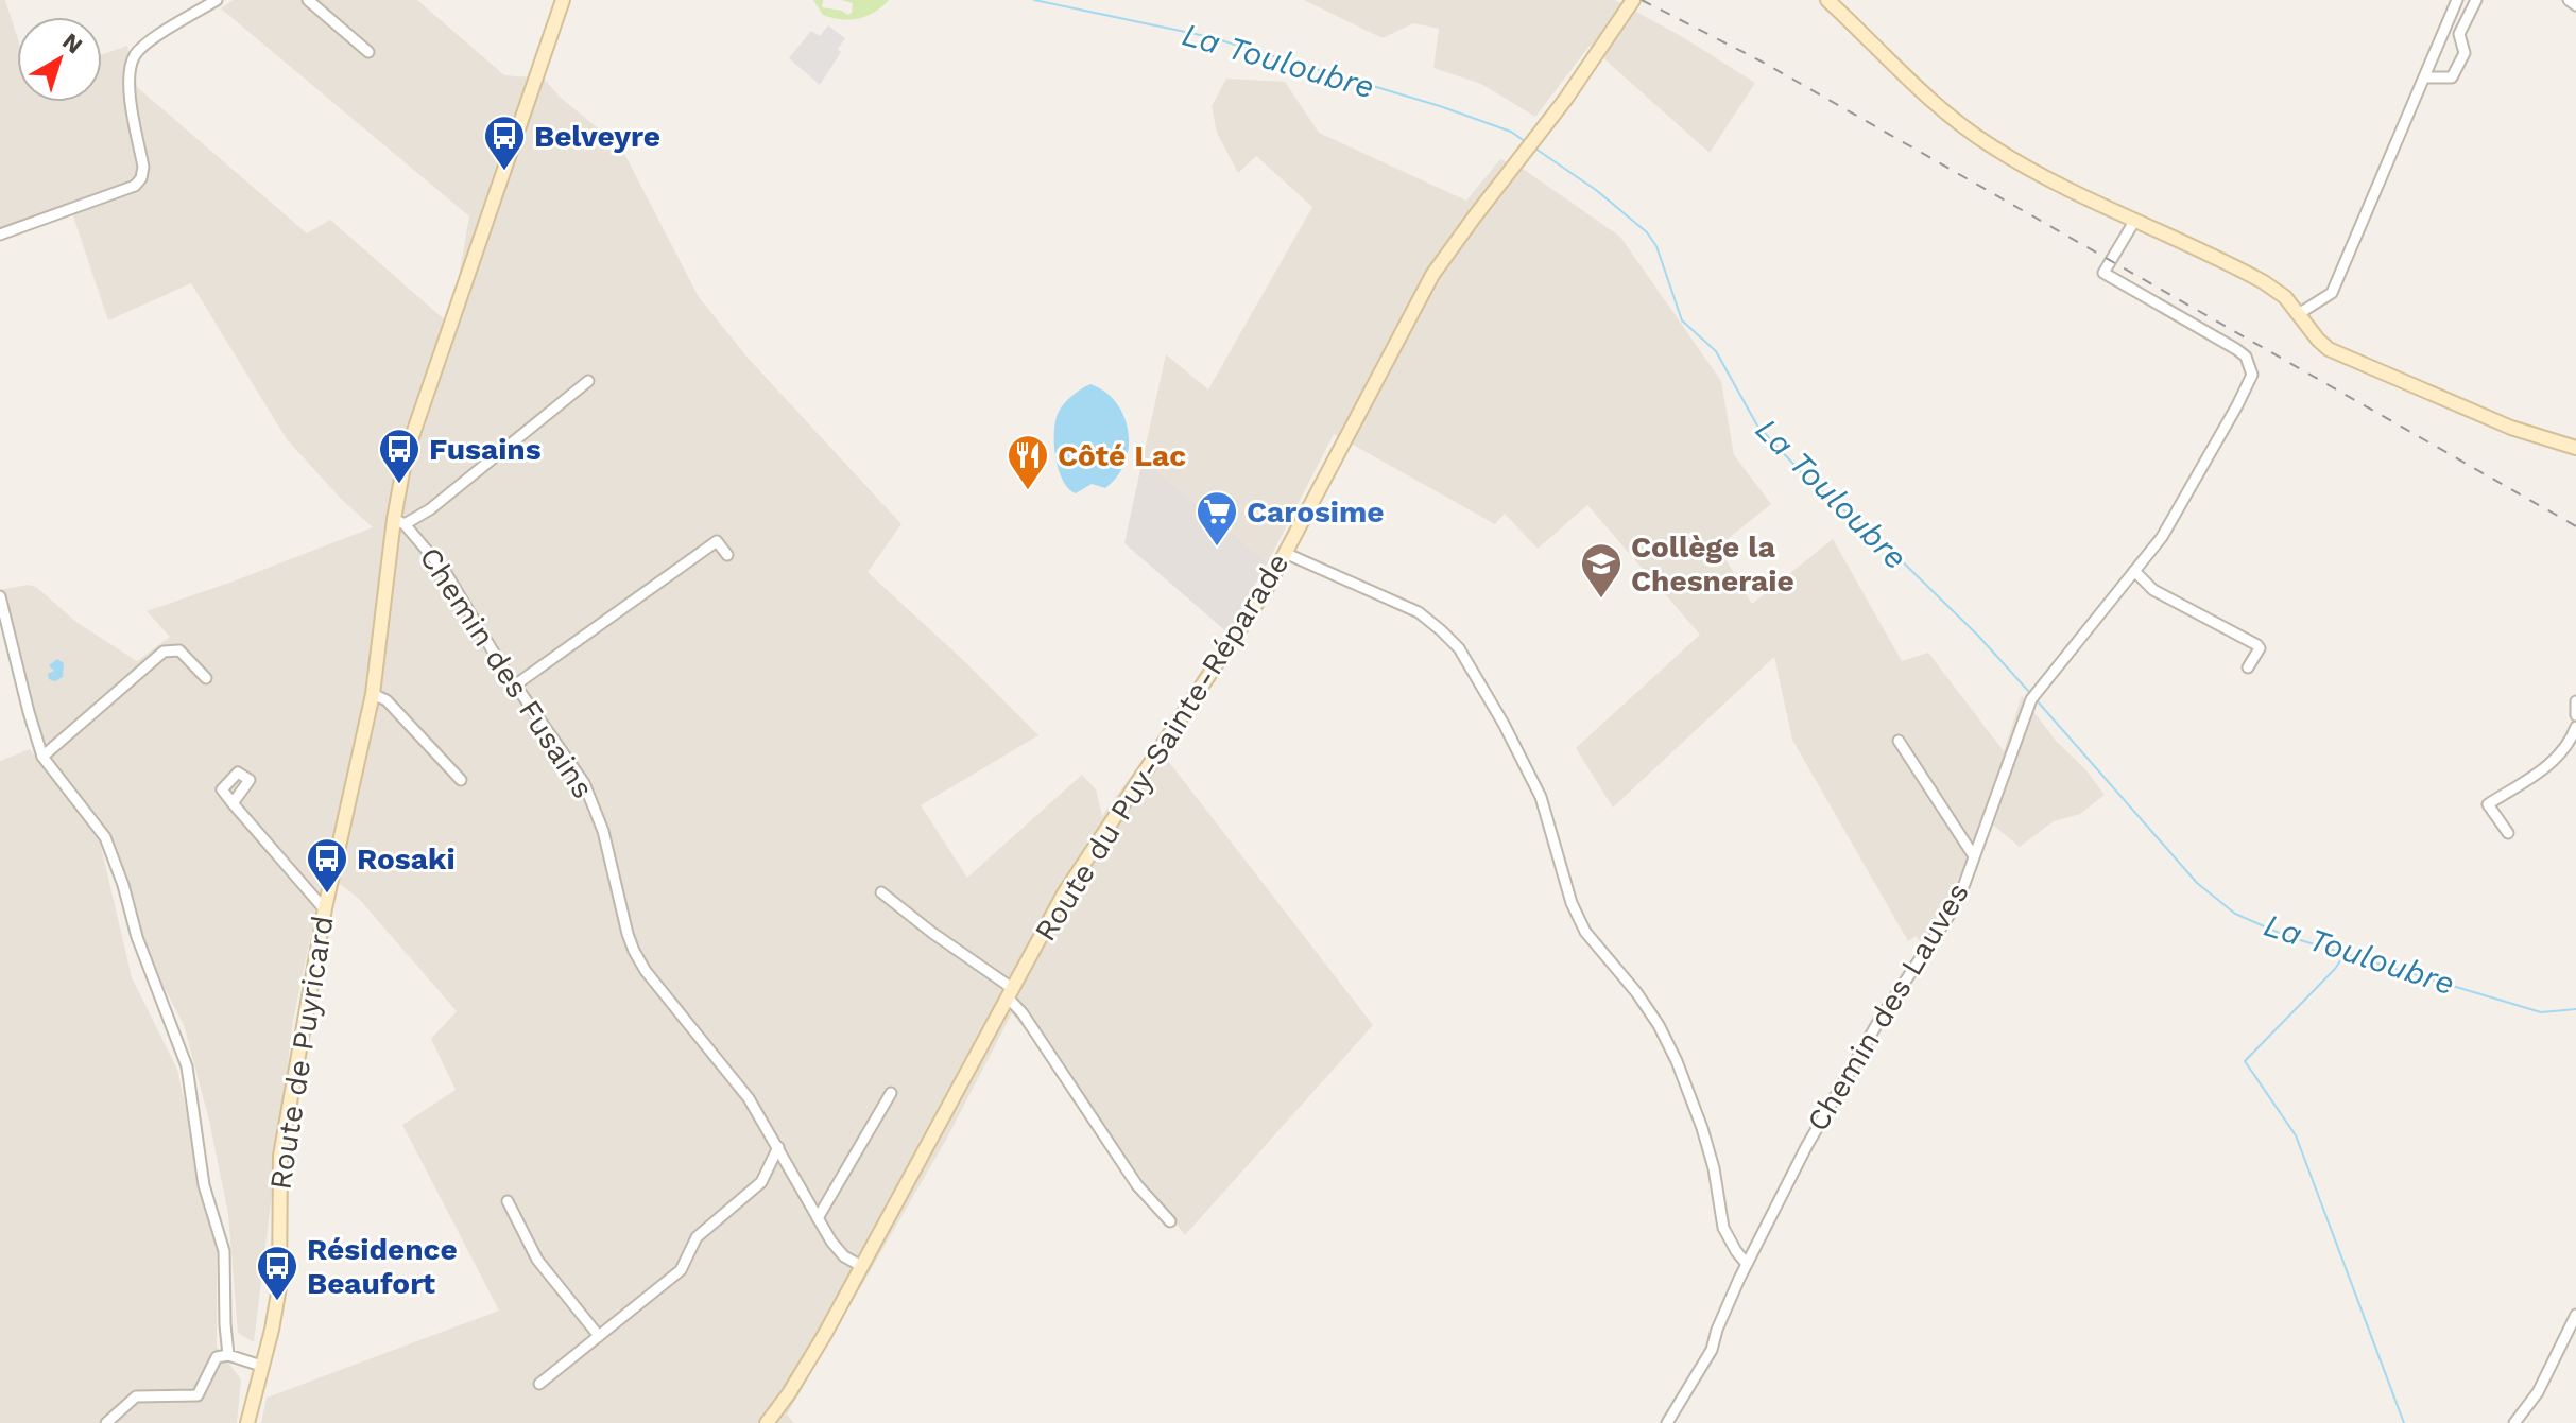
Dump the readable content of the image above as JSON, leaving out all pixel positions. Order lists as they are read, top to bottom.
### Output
{
  "streets": {
    "main road": ["Route du Puy-Sainte-Réparade", "Route de Puyricard"],
    "street": ["Chemin des Fusains", "Chemin des Lauves"]
  },
  "crossings": [
    ["Chemin des Fusains", "Route du Puy-Sainte-Réparade"],
    ["Chemin des Fusains", "Route de Puyricard"]
  ],
  "water": ["La Touloubre"],
  "places": {
    "bus stop": [
      "Belveyre",
      "Fusains",
      "Rosaki",
      "Résidence Beaufort"
    ],
    "restaurant": ["Côté Lac"],
    "supermarket": ["Carosime"],
    "school or university": ["Collège la Chesneraie"]
  },
  "north": "top right"
}
